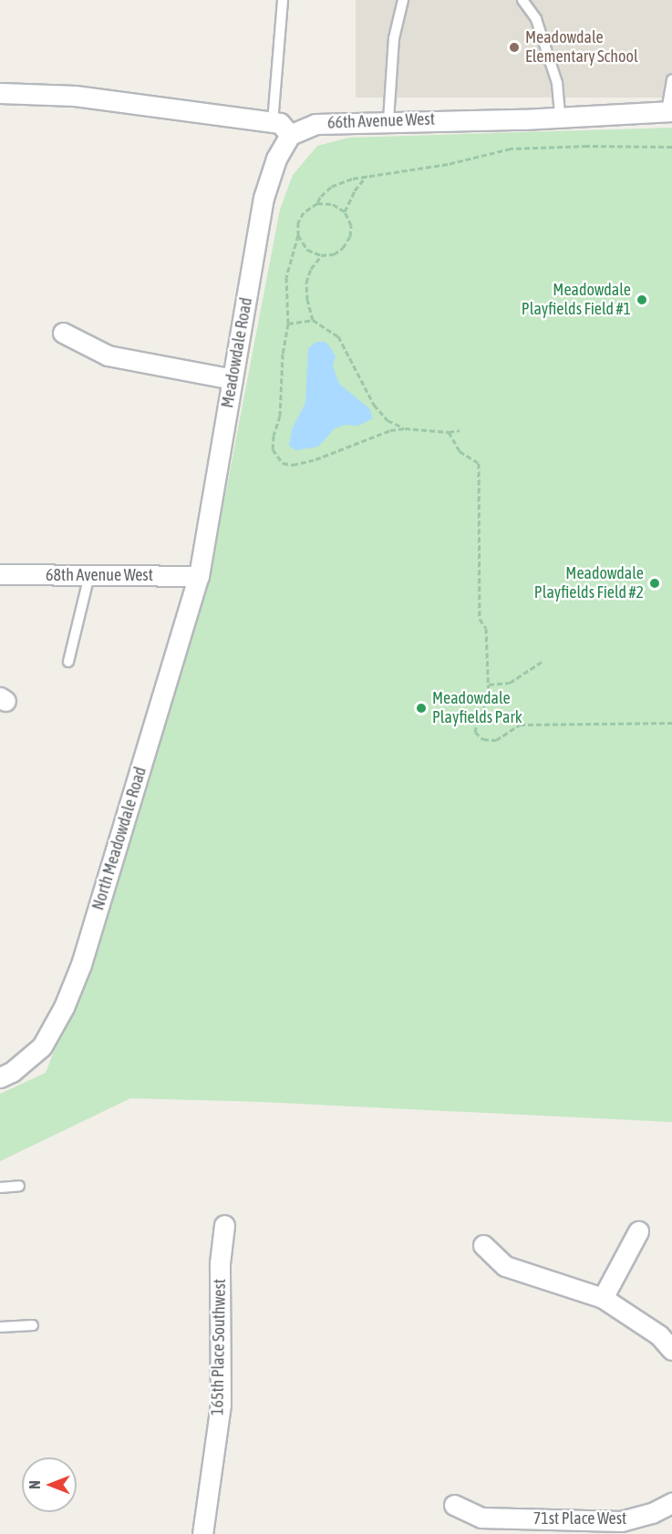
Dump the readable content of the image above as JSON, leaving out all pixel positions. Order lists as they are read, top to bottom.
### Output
{
  "streets": {
    "street": [
      "66th Avenue West",
      "Meadowdale Road",
      "68th Avenue West",
      "North Meadowdale Road",
      "165th Place Southwest",
      "71st Place West"
    ]
  },
  "crossings": [
    ["66th Avenue West", "Meadowdale Road"],
    ["Meadowdale Road", "68th Avenue West"],
    ["Meadowdale Road", "North Meadowdale Road"],
    ["68th Avenue West", "North Meadowdale Road"]
  ],
  "places": [
    "Meadowdale Elementary School",
    "Meadowdale Playfields Field #1",
    "Meadowdale Playfields Field #2",
    "Meadowdale Playfields Park"
  ],
  "north": "left"
}
